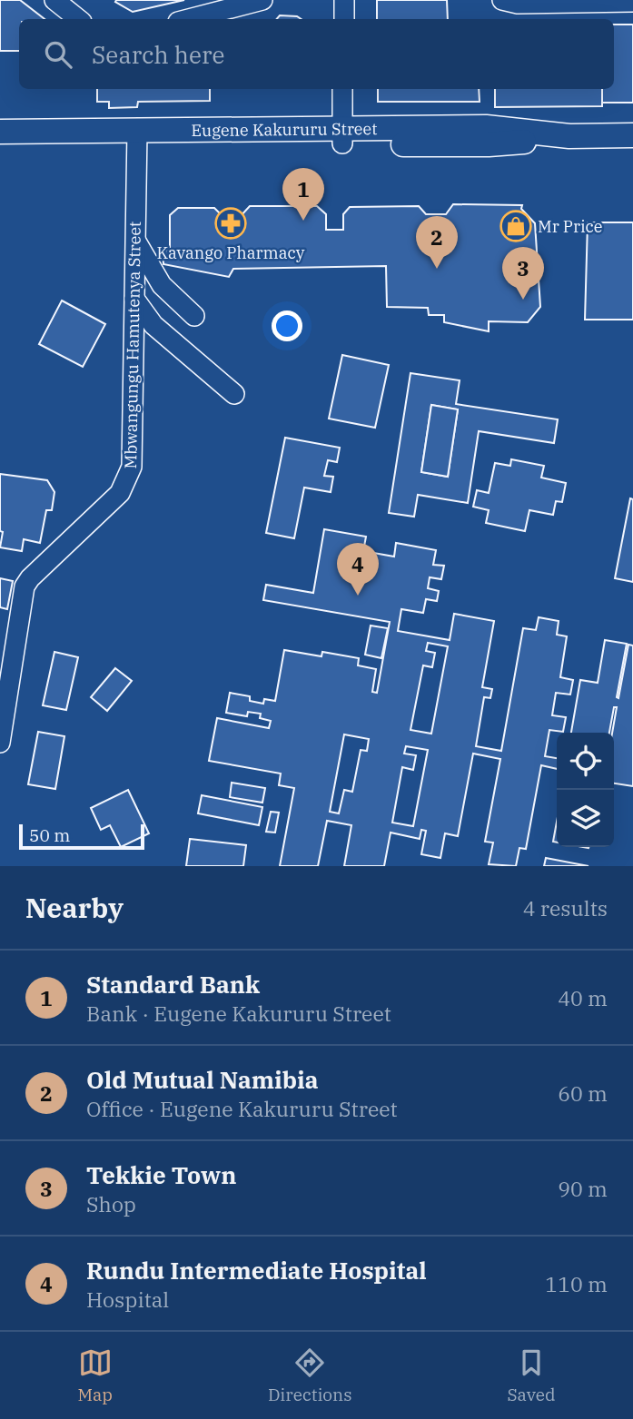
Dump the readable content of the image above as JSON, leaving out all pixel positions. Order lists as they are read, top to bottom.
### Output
{
  "streets": {
    "main road": ["Eugene Kakururu Street"],
    "street": ["Mbwangungu Hamutenya Street"]
  },
  "crossings": [
    ["Eugene Kakururu Street", "Mbwangungu Hamutenya Street"]
  ],
  "places": {
    "pharmacy": ["Kavango Pharmacy"],
    "shop": ["Mr Price"]
  },
  "scale_bar": "50 m",
  "page": {
    "search": "Search here",
    "pins": [
      "1",
      "2",
      "3",
      "4"
    ],
    "scale": "50 m",
    "heading": ["Nearby", "4 results"],
    "list": [
      {
        "mark": "1",
        "name": "Standard Bank",
        "note": "Bank · Eugene Kakururu Street",
        "value": "40 m"
      },
      {
        "mark": "2",
        "name": "Old Mutual Namibia",
        "note": "Office · Eugene Kakururu Street",
        "value": "60 m"
      },
      {
        "mark": "3",
        "name": "Tekkie Town",
        "note": "Shop",
        "value": "90 m"
      },
      {
        "mark": "4",
        "name": "Rundu Intermediate Hospital",
        "note": "Hospital",
        "value": "110 m"
      }
    ],
    "nav": ["Map", "Directions", "Saved"]
  }
}
